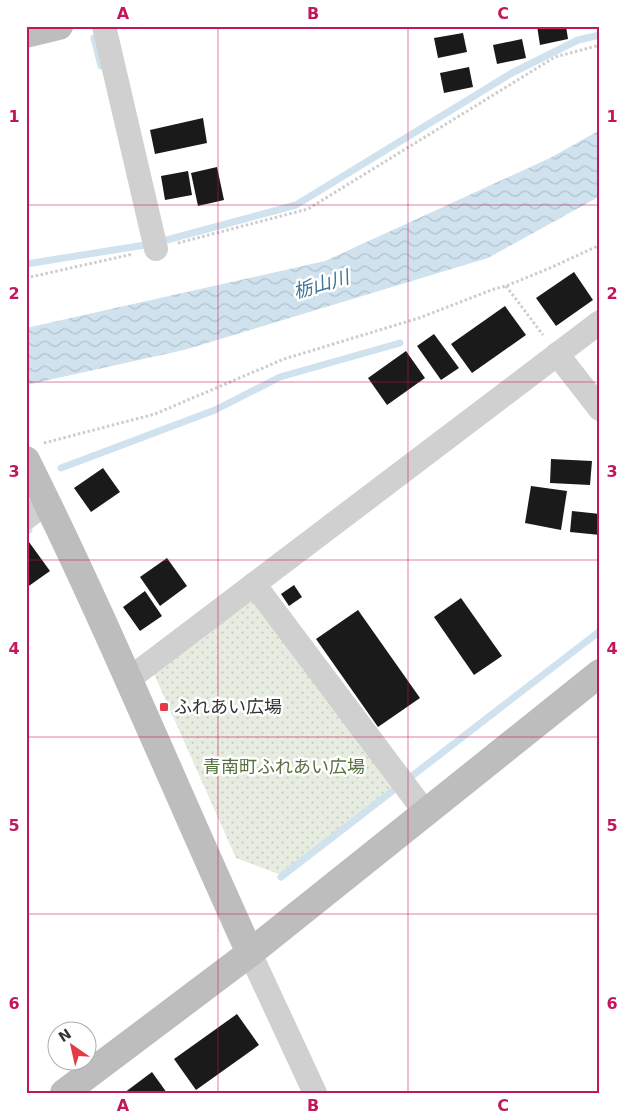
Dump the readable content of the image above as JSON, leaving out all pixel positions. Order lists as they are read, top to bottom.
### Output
{
  "water": ["栃山川"],
  "parks": ["青南町ふれあい広場"],
  "places": {
    "transit": ["ふれあい広場"]
  },
  "north": "top left",
  "grid": {
    "columns": ["A", "B", "C"],
    "rows": [
      "1",
      "2",
      "3",
      "4",
      "5",
      "6"
    ]
  }
}
